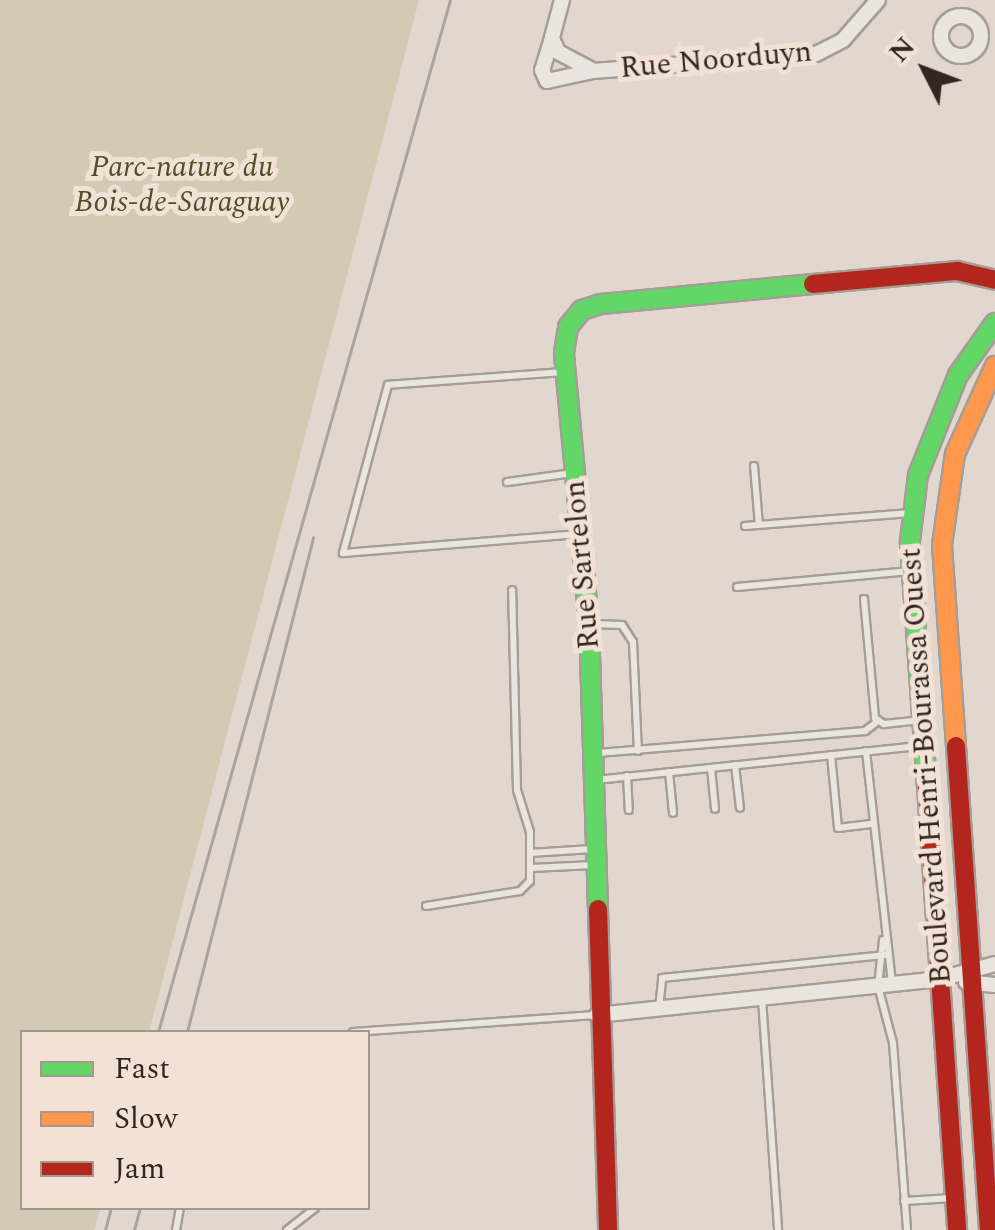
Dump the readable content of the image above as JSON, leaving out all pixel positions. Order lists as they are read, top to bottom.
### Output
{
  "streets": {
    "main road": ["Rue Sartelon", "Boulevard Henri-Bourassa Ouest"],
    "street": ["Rue Noorduyn"]
  },
  "parks": ["Parc-nature du Bois-de-Saraguay"],
  "legend": ["Fast", "Slow", "Jam"],
  "north": "top left"
}
